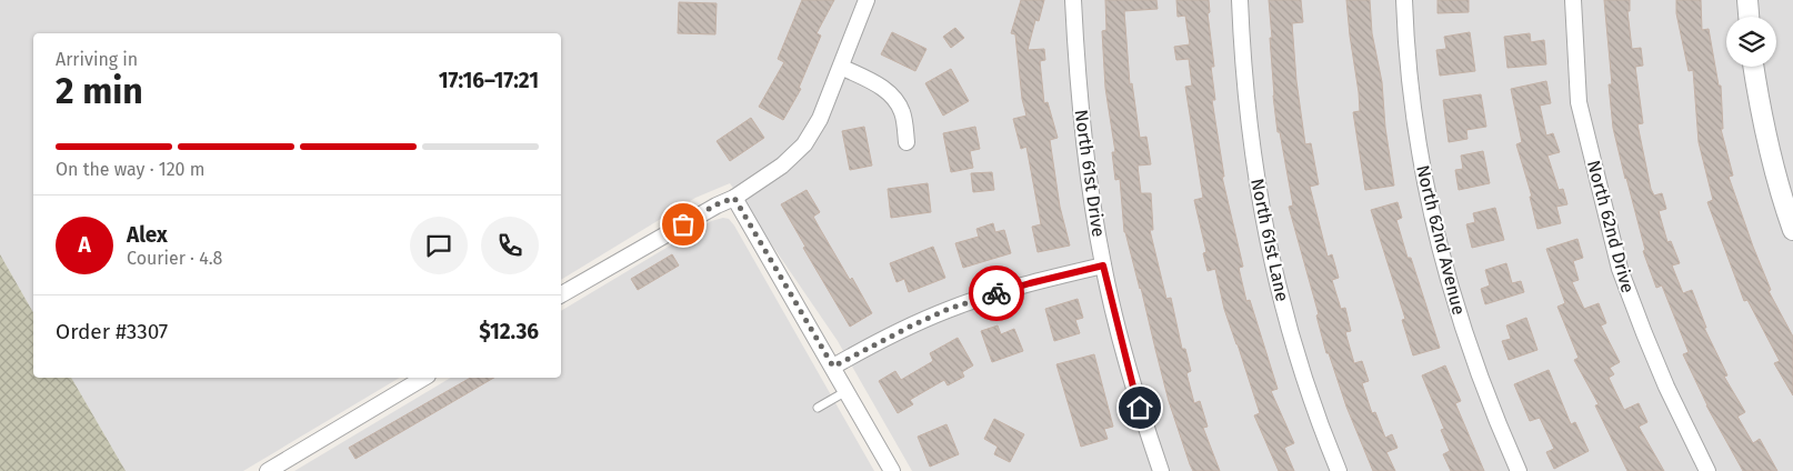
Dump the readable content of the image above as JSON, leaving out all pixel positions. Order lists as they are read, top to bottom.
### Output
{
  "streets": {
    "street": [
      "North 61st Drive",
      "North 62nd Drive",
      "North 61st Lane",
      "North 62nd Avenue"
    ]
  },
  "page": {
    "heading": ["2 min", "Arriving in", "17:16–17:21"],
    "panel": [
      "Alex",
      "Courier · 4.8",
      "Order #3307",
      "$12.36"
    ],
    "bar": "On the way · 120 m",
    "round": "A"
  }
}
